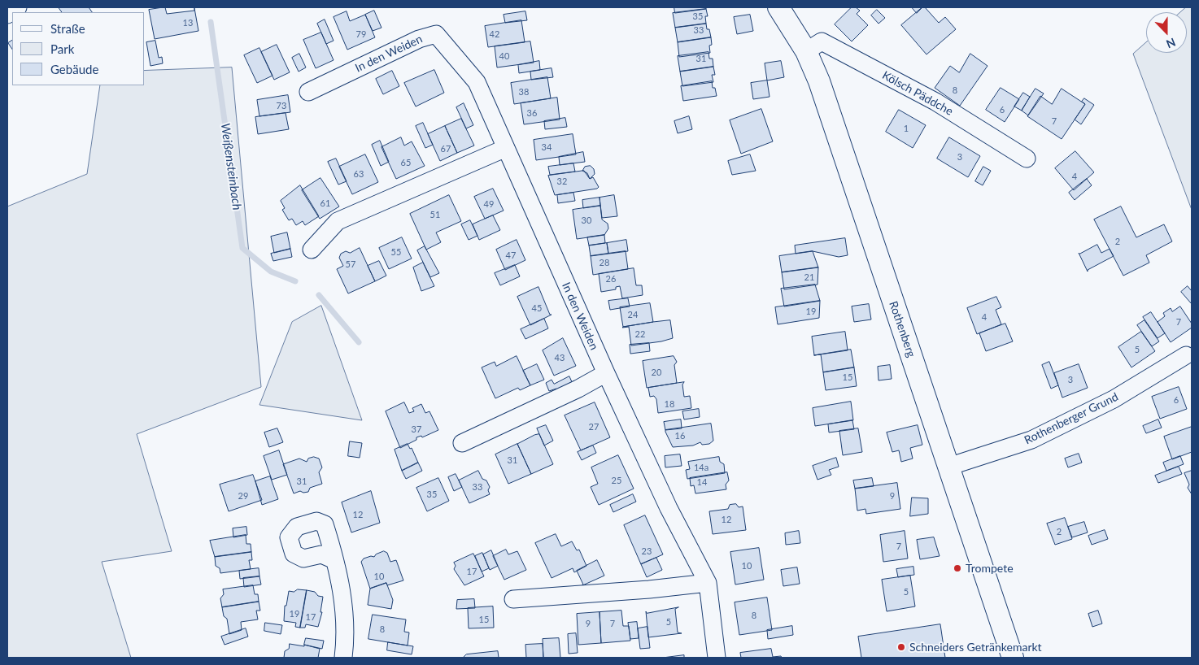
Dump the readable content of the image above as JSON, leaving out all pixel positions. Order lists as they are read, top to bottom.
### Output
{
  "streets": {
    "street": [
      "In den Weiden",
      "Kölsch Päddche",
      "Rothenberg",
      "Rothenberger Grund"
    ]
  },
  "crossings": [
    ["Kölsch Päddche", "Rothenberg"],
    ["Rothenberg", "Rothenberger Grund"]
  ],
  "water": ["Weißensteinbach"],
  "places": ["Trompete", "Schneiders Getränkemarkt"],
  "house_numbers": [
    "35",
    "13",
    "33",
    "79",
    "42",
    "40",
    "31",
    "8",
    "38",
    "73",
    "6",
    "36",
    "7",
    "1",
    "34",
    "67",
    "3",
    "65",
    "63",
    "4",
    "32",
    "61",
    "49",
    "51",
    "30",
    "2",
    "55",
    "47",
    "28",
    "57",
    "21",
    "26",
    "45",
    "19",
    "24",
    "4",
    "7",
    "22",
    "5",
    "43",
    "20",
    "15",
    "3",
    "6",
    "18",
    "27",
    "37",
    "16",
    "31",
    "14a",
    "25",
    "31",
    "14",
    "33",
    "35",
    "29",
    "9",
    "12",
    "12",
    "2",
    "7",
    "23",
    "10",
    "17",
    "10",
    "5",
    "19",
    "8",
    "17",
    "15",
    "5",
    "9",
    "7",
    "8"
  ],
  "legend": ["Straße", "Park", "Gebäude"],
  "north": "bottom"
}
